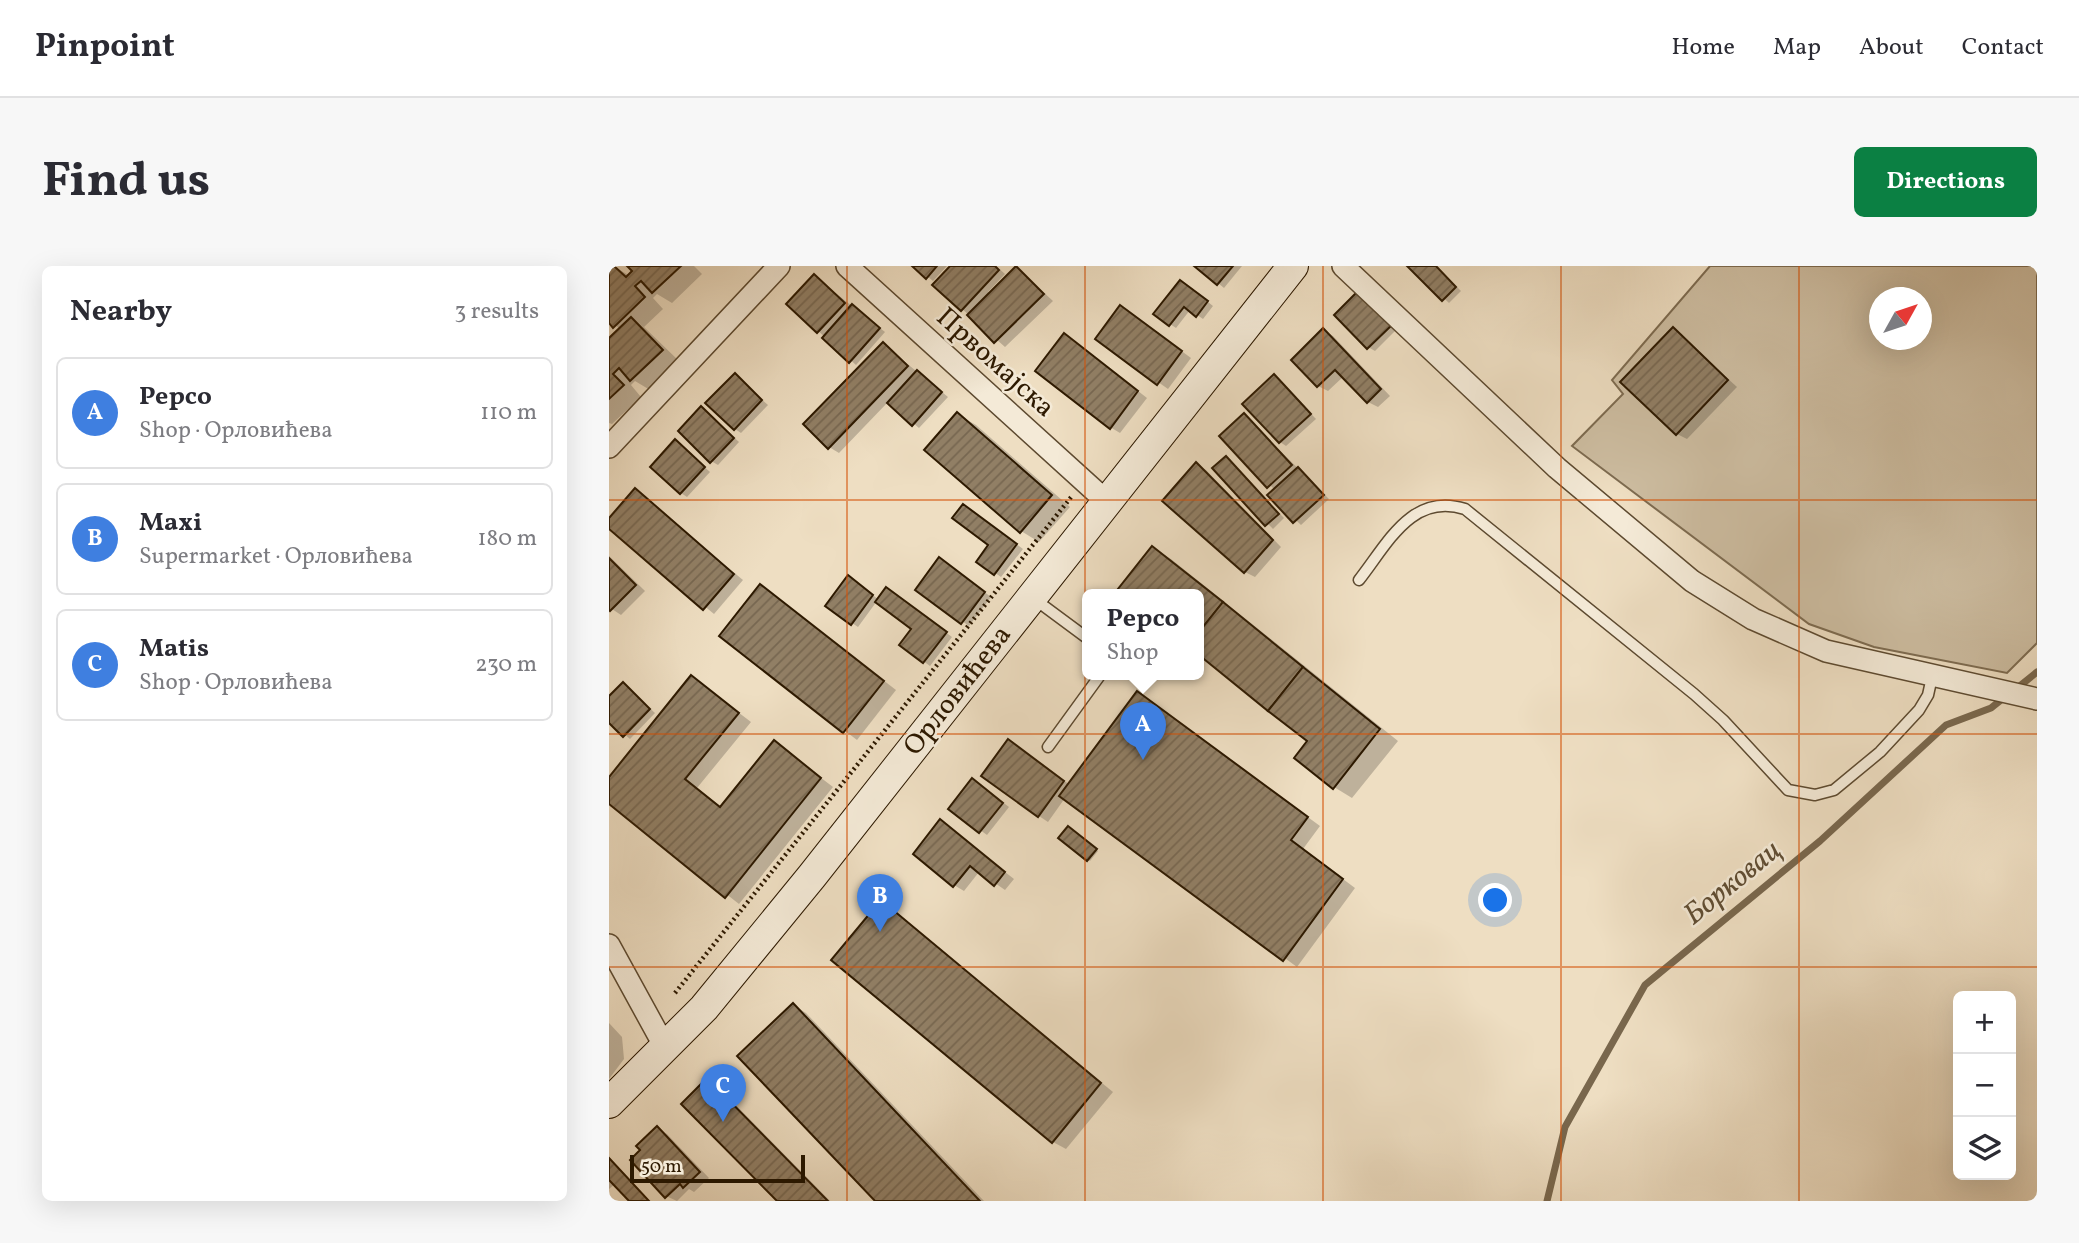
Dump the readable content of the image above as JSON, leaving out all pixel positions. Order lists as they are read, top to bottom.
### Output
{
  "streets": {
    "street": ["Првомајска", "Орловићева"]
  },
  "crossings": [
    ["Првомајска", "Орловићева"]
  ],
  "water": ["Борковац"],
  "scale_bar": "50 m",
  "north": "top right",
  "page": {
    "header": "Pinpoint",
    "nav": [
      "Home",
      "Map",
      "About",
      "Contact"
    ],
    "buttons": "Directions",
    "title": "Find us",
    "heading": ["Nearby", "3 results"],
    "list": [
      {
        "mark": "A",
        "name": "Pepco",
        "note": "Shop · Орловићева",
        "value": "110 m"
      },
      {
        "mark": "B",
        "name": "Maxi",
        "note": "Supermarket · Орловићева",
        "value": "180 m"
      },
      {
        "mark": "C",
        "name": "Matis",
        "note": "Shop · Орловићева",
        "value": "230 m"
      }
    ],
    "popup": ["Pepco", "Shop"],
    "pins": ["A", "B", "C"],
    "map_buttons": ["+", "−"],
    "scale": "50 m"
  }
}
